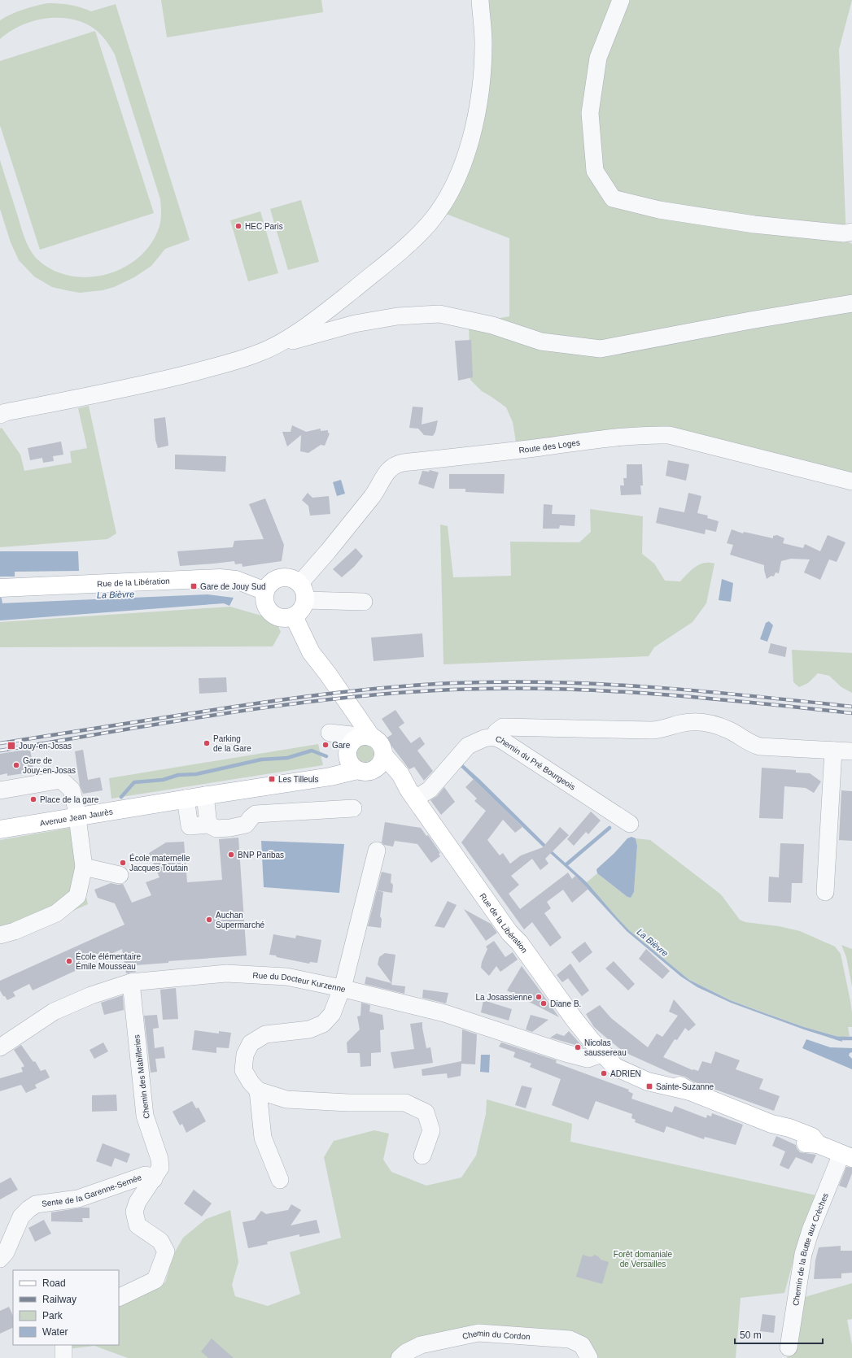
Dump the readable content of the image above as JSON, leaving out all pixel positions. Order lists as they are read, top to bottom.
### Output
{
  "streets": {
    "main road": ["Rue de la Libération", "Avenue Jean Jaurès"],
    "street": [
      "Route des Loges",
      "Chemin du Pré Bourgeois",
      "Rue du Docteur Kurzenne",
      "Chemin des Mabilleries",
      "Sente de la Garenne-Semée",
      "Chemin de la Butte aux Crèches",
      "Chemin du Cordon"
    ]
  },
  "crossings": [
    ["Route des Loges", "Rue de la Libération"],
    ["Rue de la Libération", "Chemin du Pré Bourgeois"],
    ["Rue de la Libération", "Avenue Jean Jaurès"],
    ["Rue de la Libération", "Rue du Docteur Kurzenne"],
    ["Rue de la Libération", "Chemin de la Butte aux Crèches"],
    ["Rue du Docteur Kurzenne", "Chemin des Mabilleries"],
    ["Chemin des Mabilleries", "Sente de la Garenne-Semée"]
  ],
  "water": ["La Bièvre"],
  "parks": ["Forêt domaniale de Versailles"],
  "places": {
    "other": [
      "HEC Paris",
      "Parking de la Gare",
      "Gare",
      "Gare de Jouy-en-Josas",
      "Place de la gare",
      "BNP Paribas",
      "École maternelle Jacques Toutain",
      "Auchan Supermarché",
      "École élémentaire Émile Mousseau",
      "La Josassienne",
      "Diane B.",
      "Nicolas saussereau",
      "ADRIEN"
    ],
    "transit": [
      "Gare de Jouy Sud",
      "Jouy-en-Josas",
      "Les Tilleuls",
      "Sainte-Suzanne"
    ]
  },
  "legend": [
    "Road",
    "Railway",
    "Park",
    "Water"
  ],
  "scale_bar": "50 m"
}
